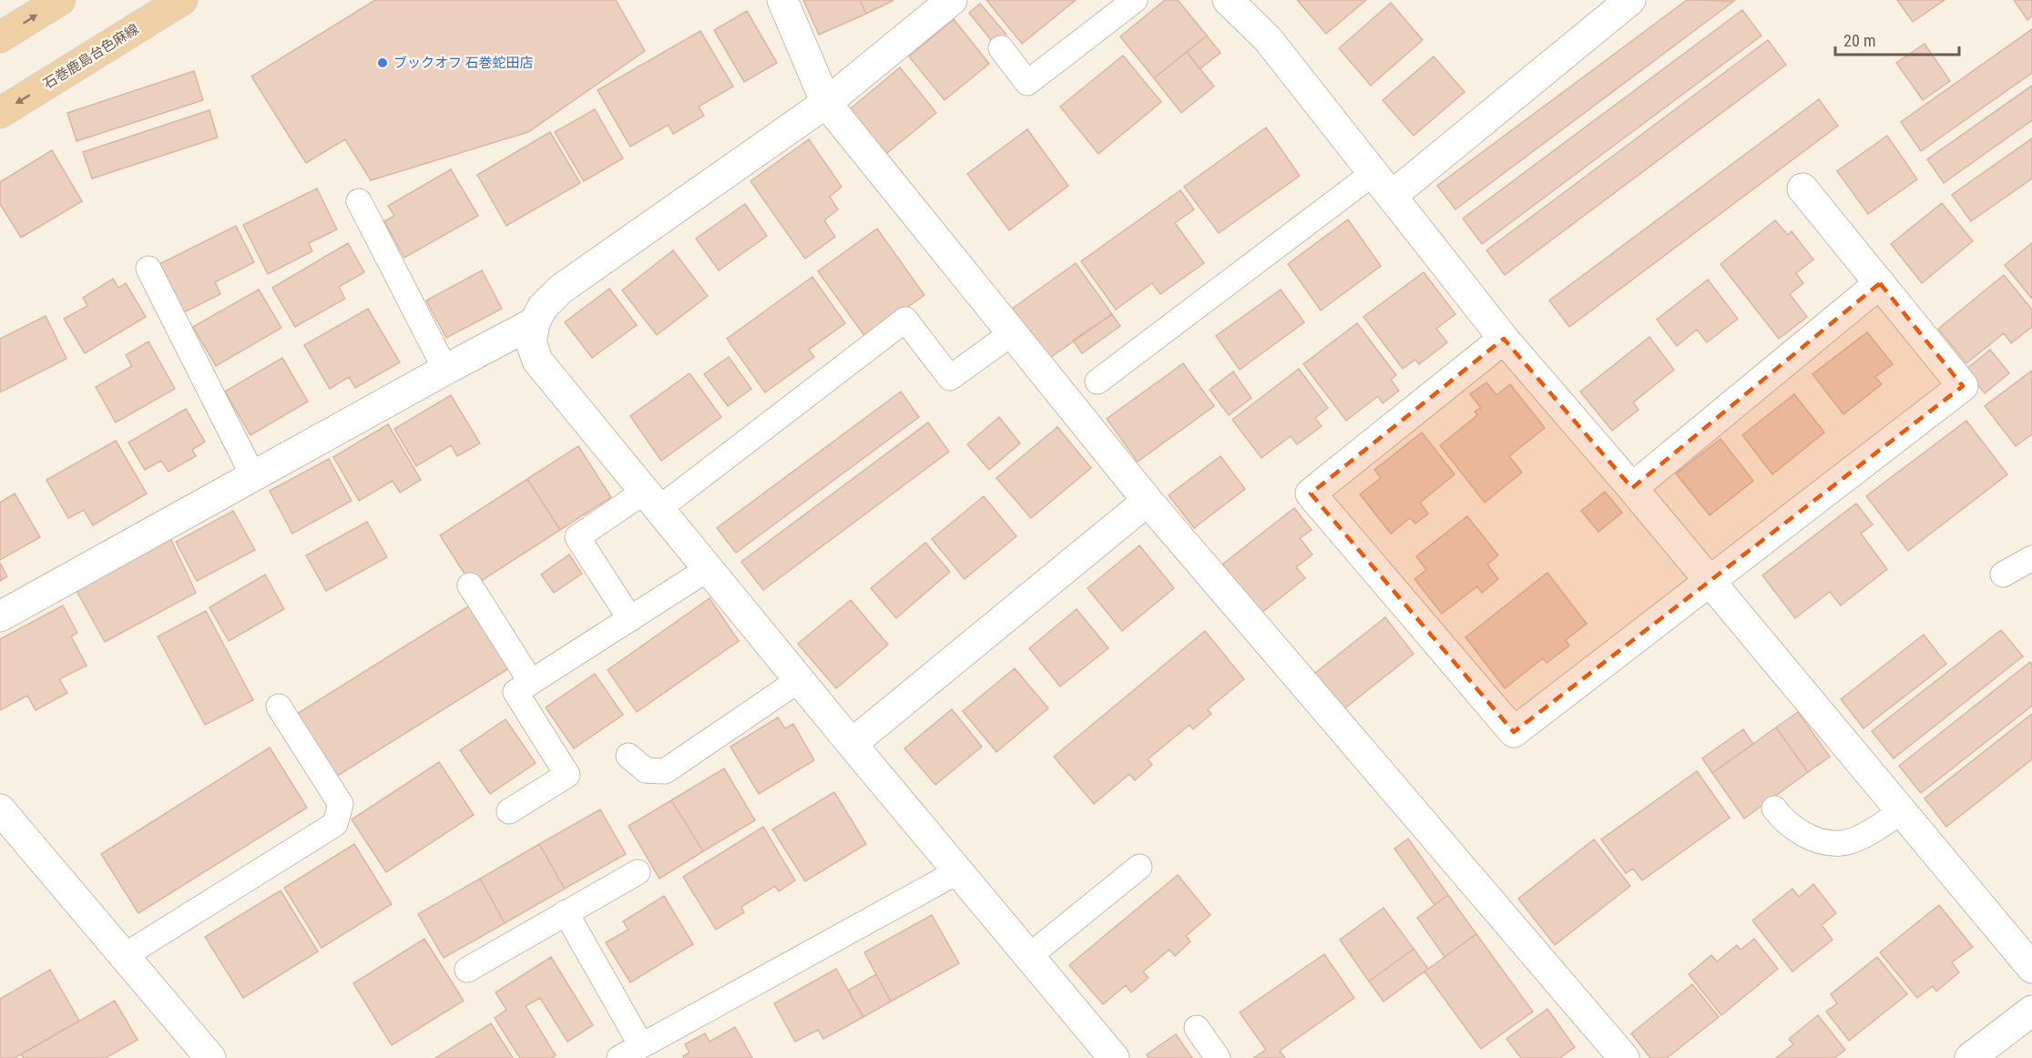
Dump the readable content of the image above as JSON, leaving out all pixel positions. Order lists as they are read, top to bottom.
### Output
{
  "streets": {
    "main road": ["石巻鹿島台色麻線"]
  },
  "places": ["ブックオフ 石巻蛇田店"],
  "scale_bar": "20 m"
}
